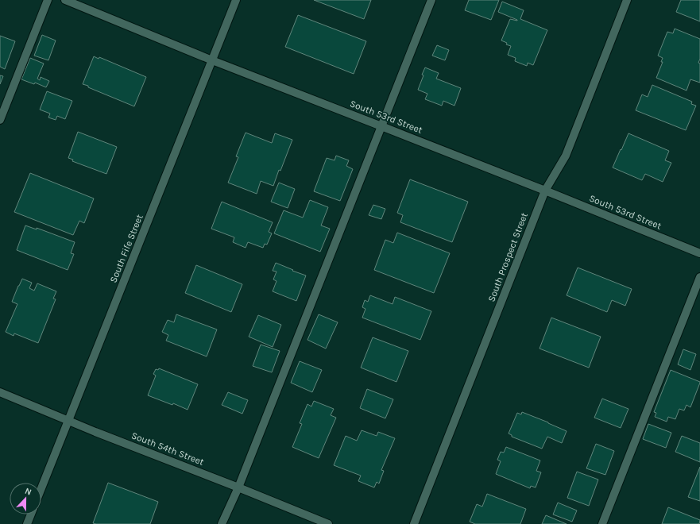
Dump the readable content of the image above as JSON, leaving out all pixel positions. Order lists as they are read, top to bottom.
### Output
{
  "streets": {
    "street": [
      "South 53rd Street",
      "South Fife Street",
      "South Prospect Street",
      "South 54th Street"
    ]
  },
  "crossings": [
    ["South 53rd Street", "South Fife Street"],
    ["South 53rd Street", "South Prospect Street"],
    ["South Fife Street", "South 54th Street"]
  ],
  "north": "top"
}
